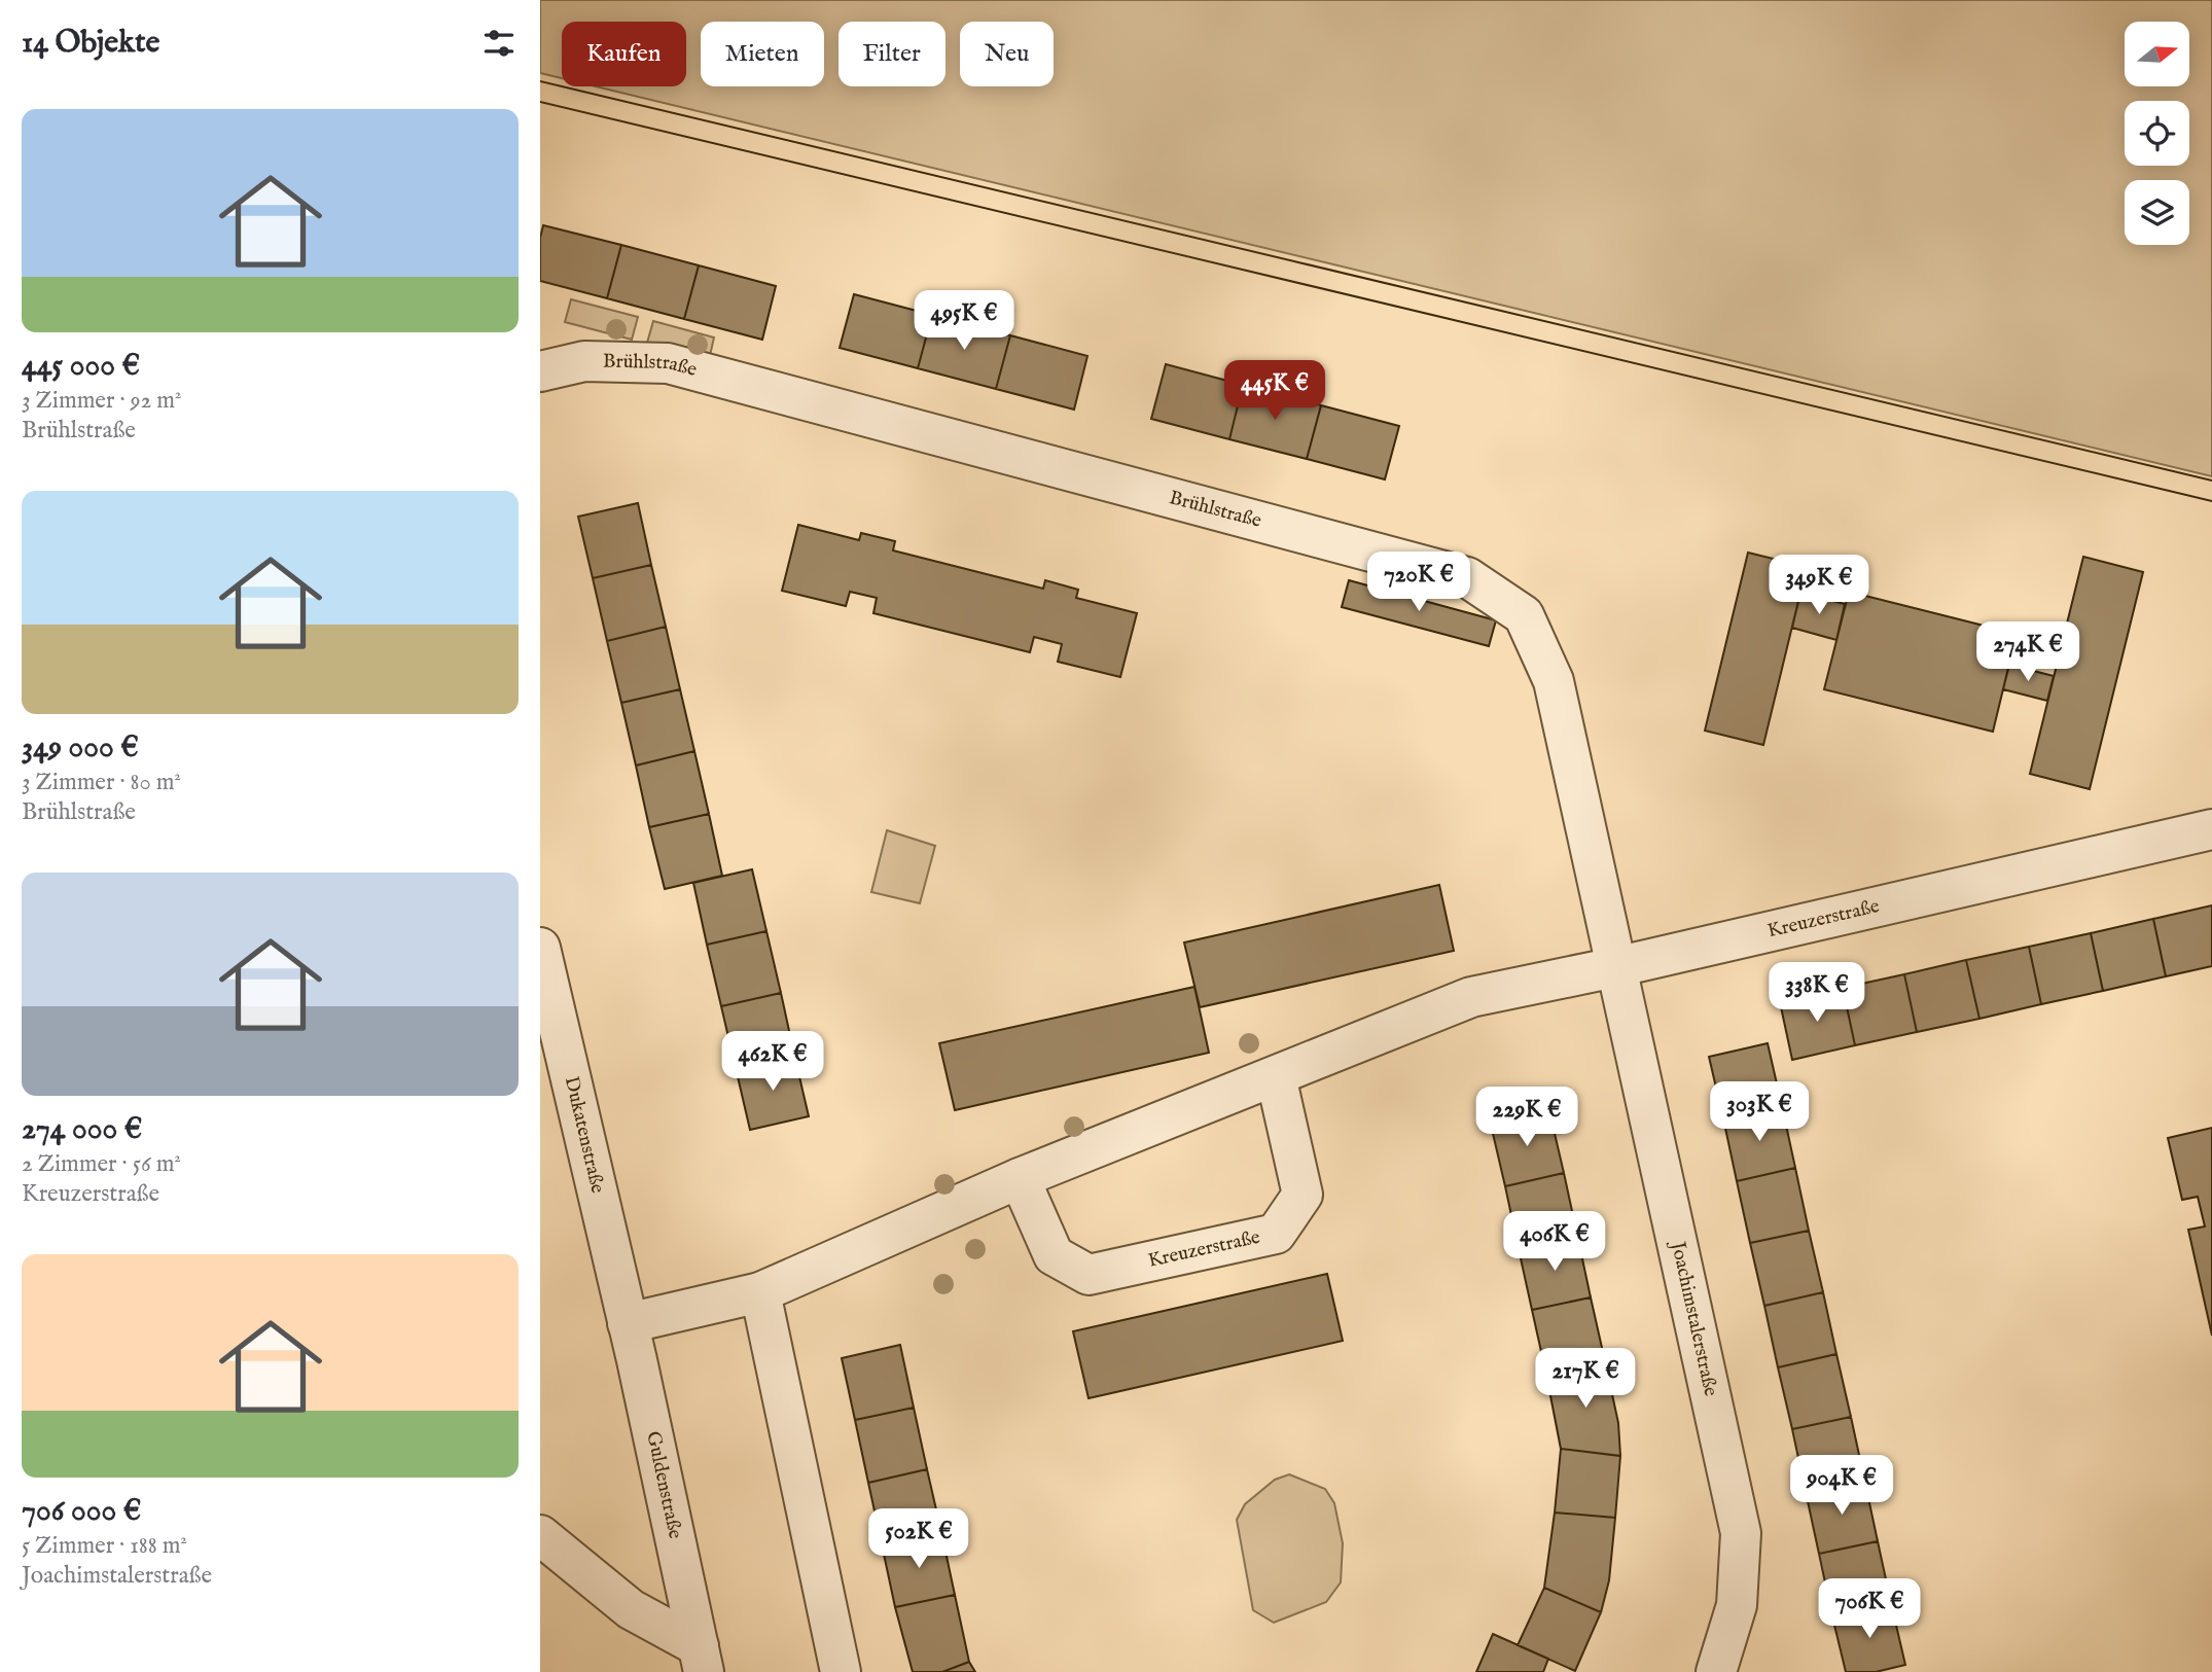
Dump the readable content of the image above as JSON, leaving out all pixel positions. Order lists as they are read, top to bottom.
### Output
{
  "streets": {
    "street": [
      "Brühlstraße",
      "Kreuzerstraße",
      "Dukatenstraße",
      "Joachimstalerstraße",
      "Guldenstraße"
    ]
  },
  "crossings": [
    ["Brühlstraße", "Kreuzerstraße"],
    ["Brühlstraße", "Joachimstalerstraße"],
    ["Kreuzerstraße", "Dukatenstraße"],
    ["Kreuzerstraße", "Joachimstalerstraße"],
    ["Kreuzerstraße", "Guldenstraße"],
    ["Dukatenstraße", "Guldenstraße"]
  ],
  "north": "right",
  "page": {
    "heading": "14 Objekte",
    "chip": [
      "Kaufen",
      "Mieten",
      "Filter",
      "Neu"
    ],
    "list": [
      {
        "name": "445 000 €",
        "note": "3 Zimmer · 92 m² · Brühlstraße"
      },
      {
        "name": "349 000 €",
        "note": "3 Zimmer · 80 m² · Brühlstraße"
      },
      {
        "name": "274 000 €",
        "note": "2 Zimmer · 56 m² · Kreuzerstraße"
      },
      {
        "name": "706 000 €",
        "note": "5 Zimmer · 188 m² · Joachimstalerstraße"
      }
    ],
    "price": [
      "495K €",
      "445K €",
      "720K €",
      "349K €",
      "274K €",
      "338K €",
      "462K €",
      "303K €",
      "229K €",
      "406K €",
      "217K €",
      "904K €",
      "502K €",
      "706K €"
    ]
  }
}
